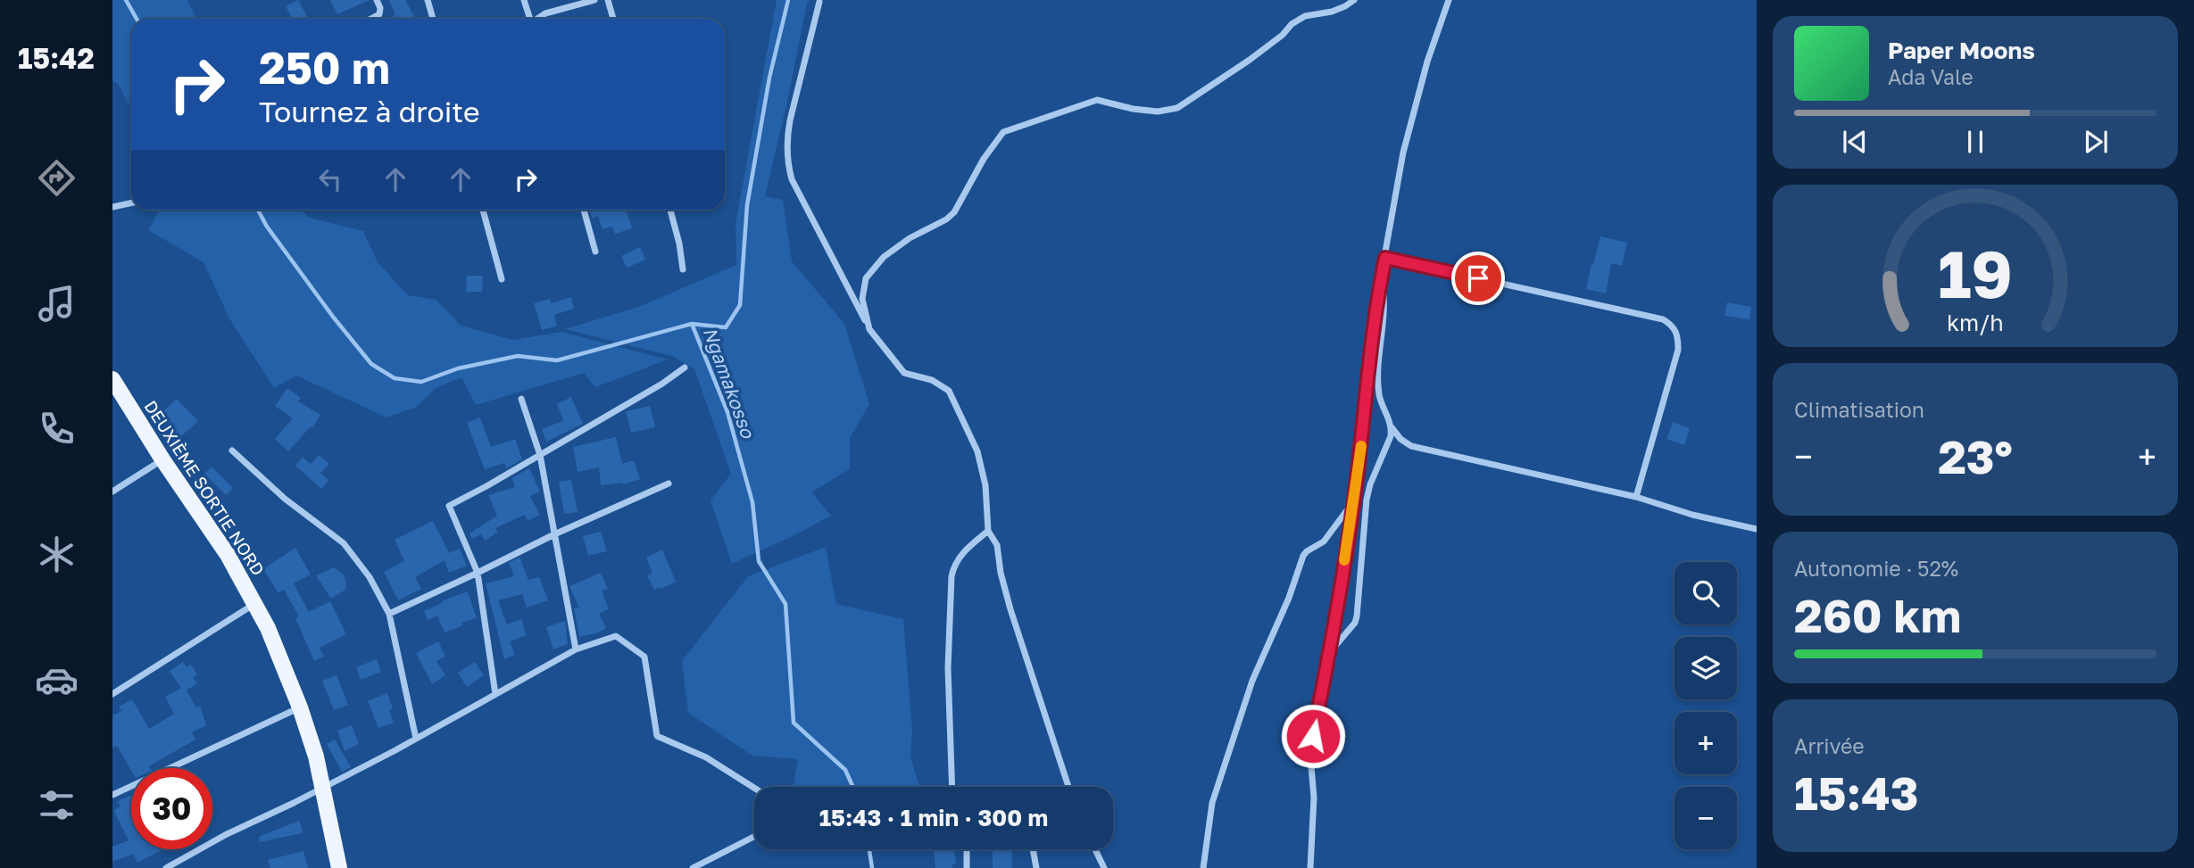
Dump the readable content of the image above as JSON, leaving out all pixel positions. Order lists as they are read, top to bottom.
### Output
{
  "streets": {
    "main road": ["DEUXIÈME SORTIE NORD"]
  },
  "water": ["Ngamakosso"],
  "page": {
    "tabs": "15:42",
    "turn": ["250 m", "Tournez à droite"],
    "song": ["Paper Moons", "Ada Vale"],
    "tile": [
      "Climatisation",
      ["Autonomie · 52%", "260 km"],
      ["Arrivée", "15:43"]
    ],
    "heat": ["−", "23°", "+"],
    "map_buttons": ["+", "−"],
    "limit": "30",
    "trip": "15:43 · 1 min · 300 m",
    "gauge": ["19", "km/h"]
  }
}
